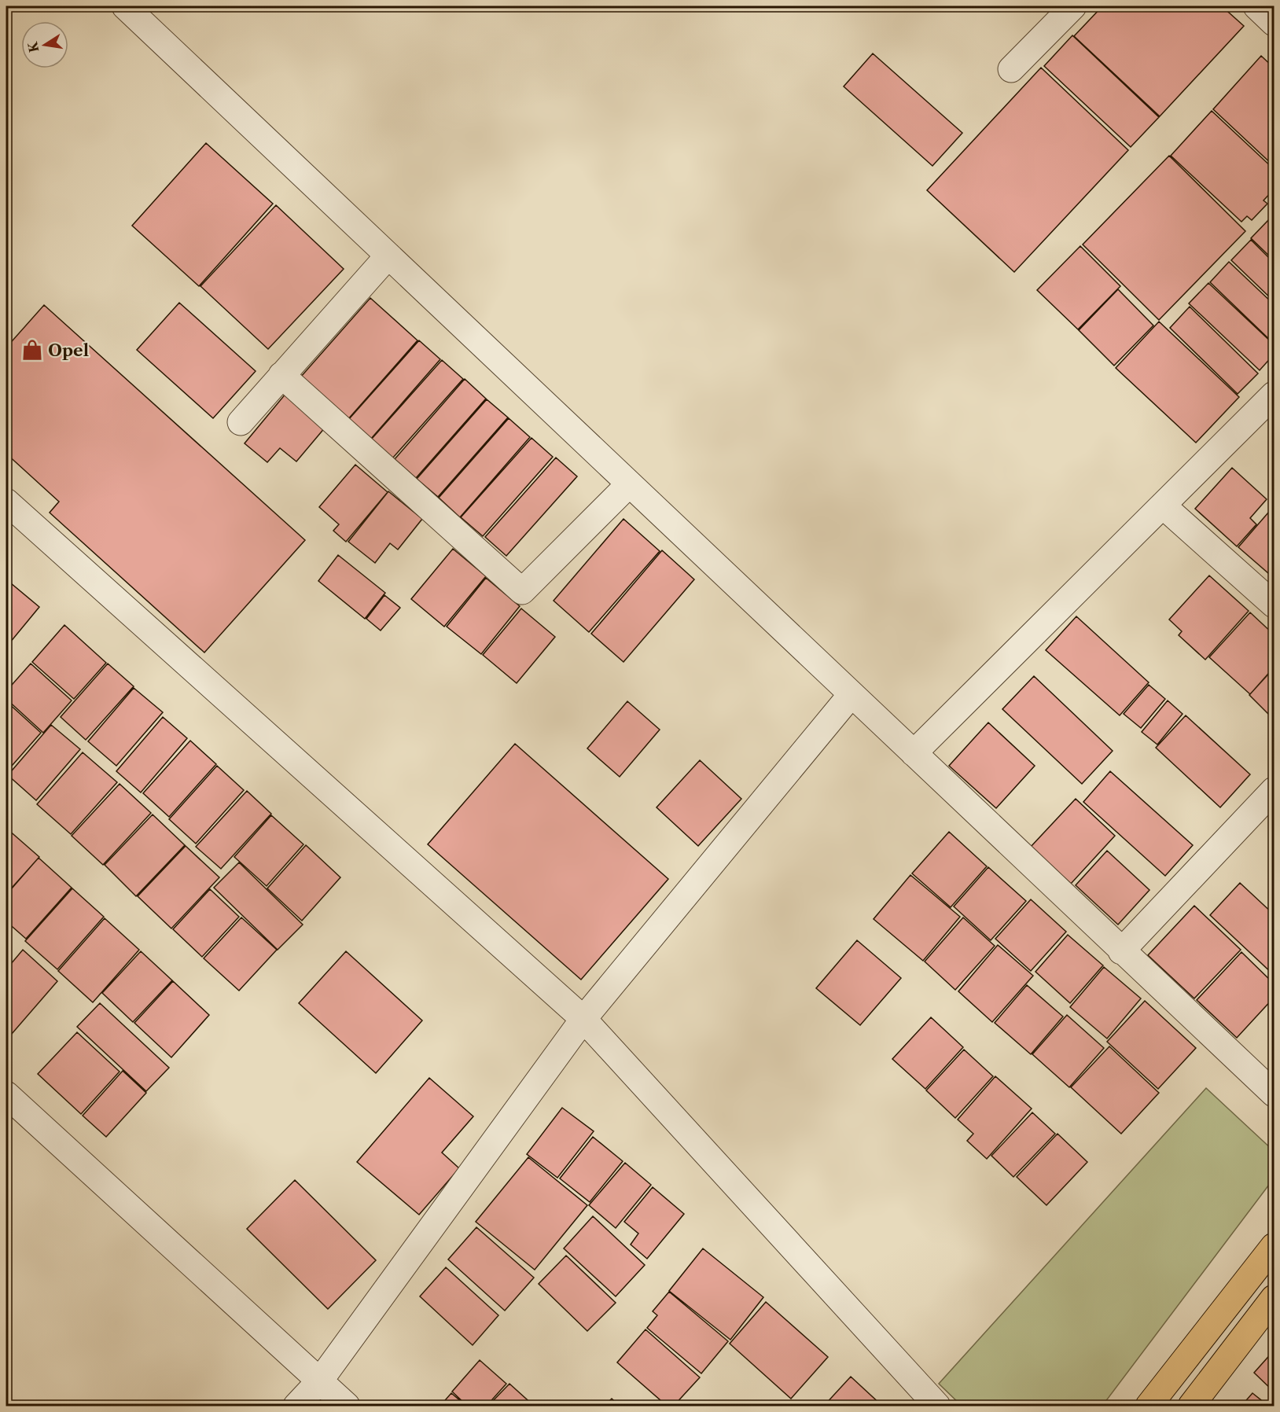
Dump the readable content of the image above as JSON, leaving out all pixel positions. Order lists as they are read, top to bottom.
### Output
{
  "places": {
    "shop": ["Opel"]
  },
  "north": "left"
}
